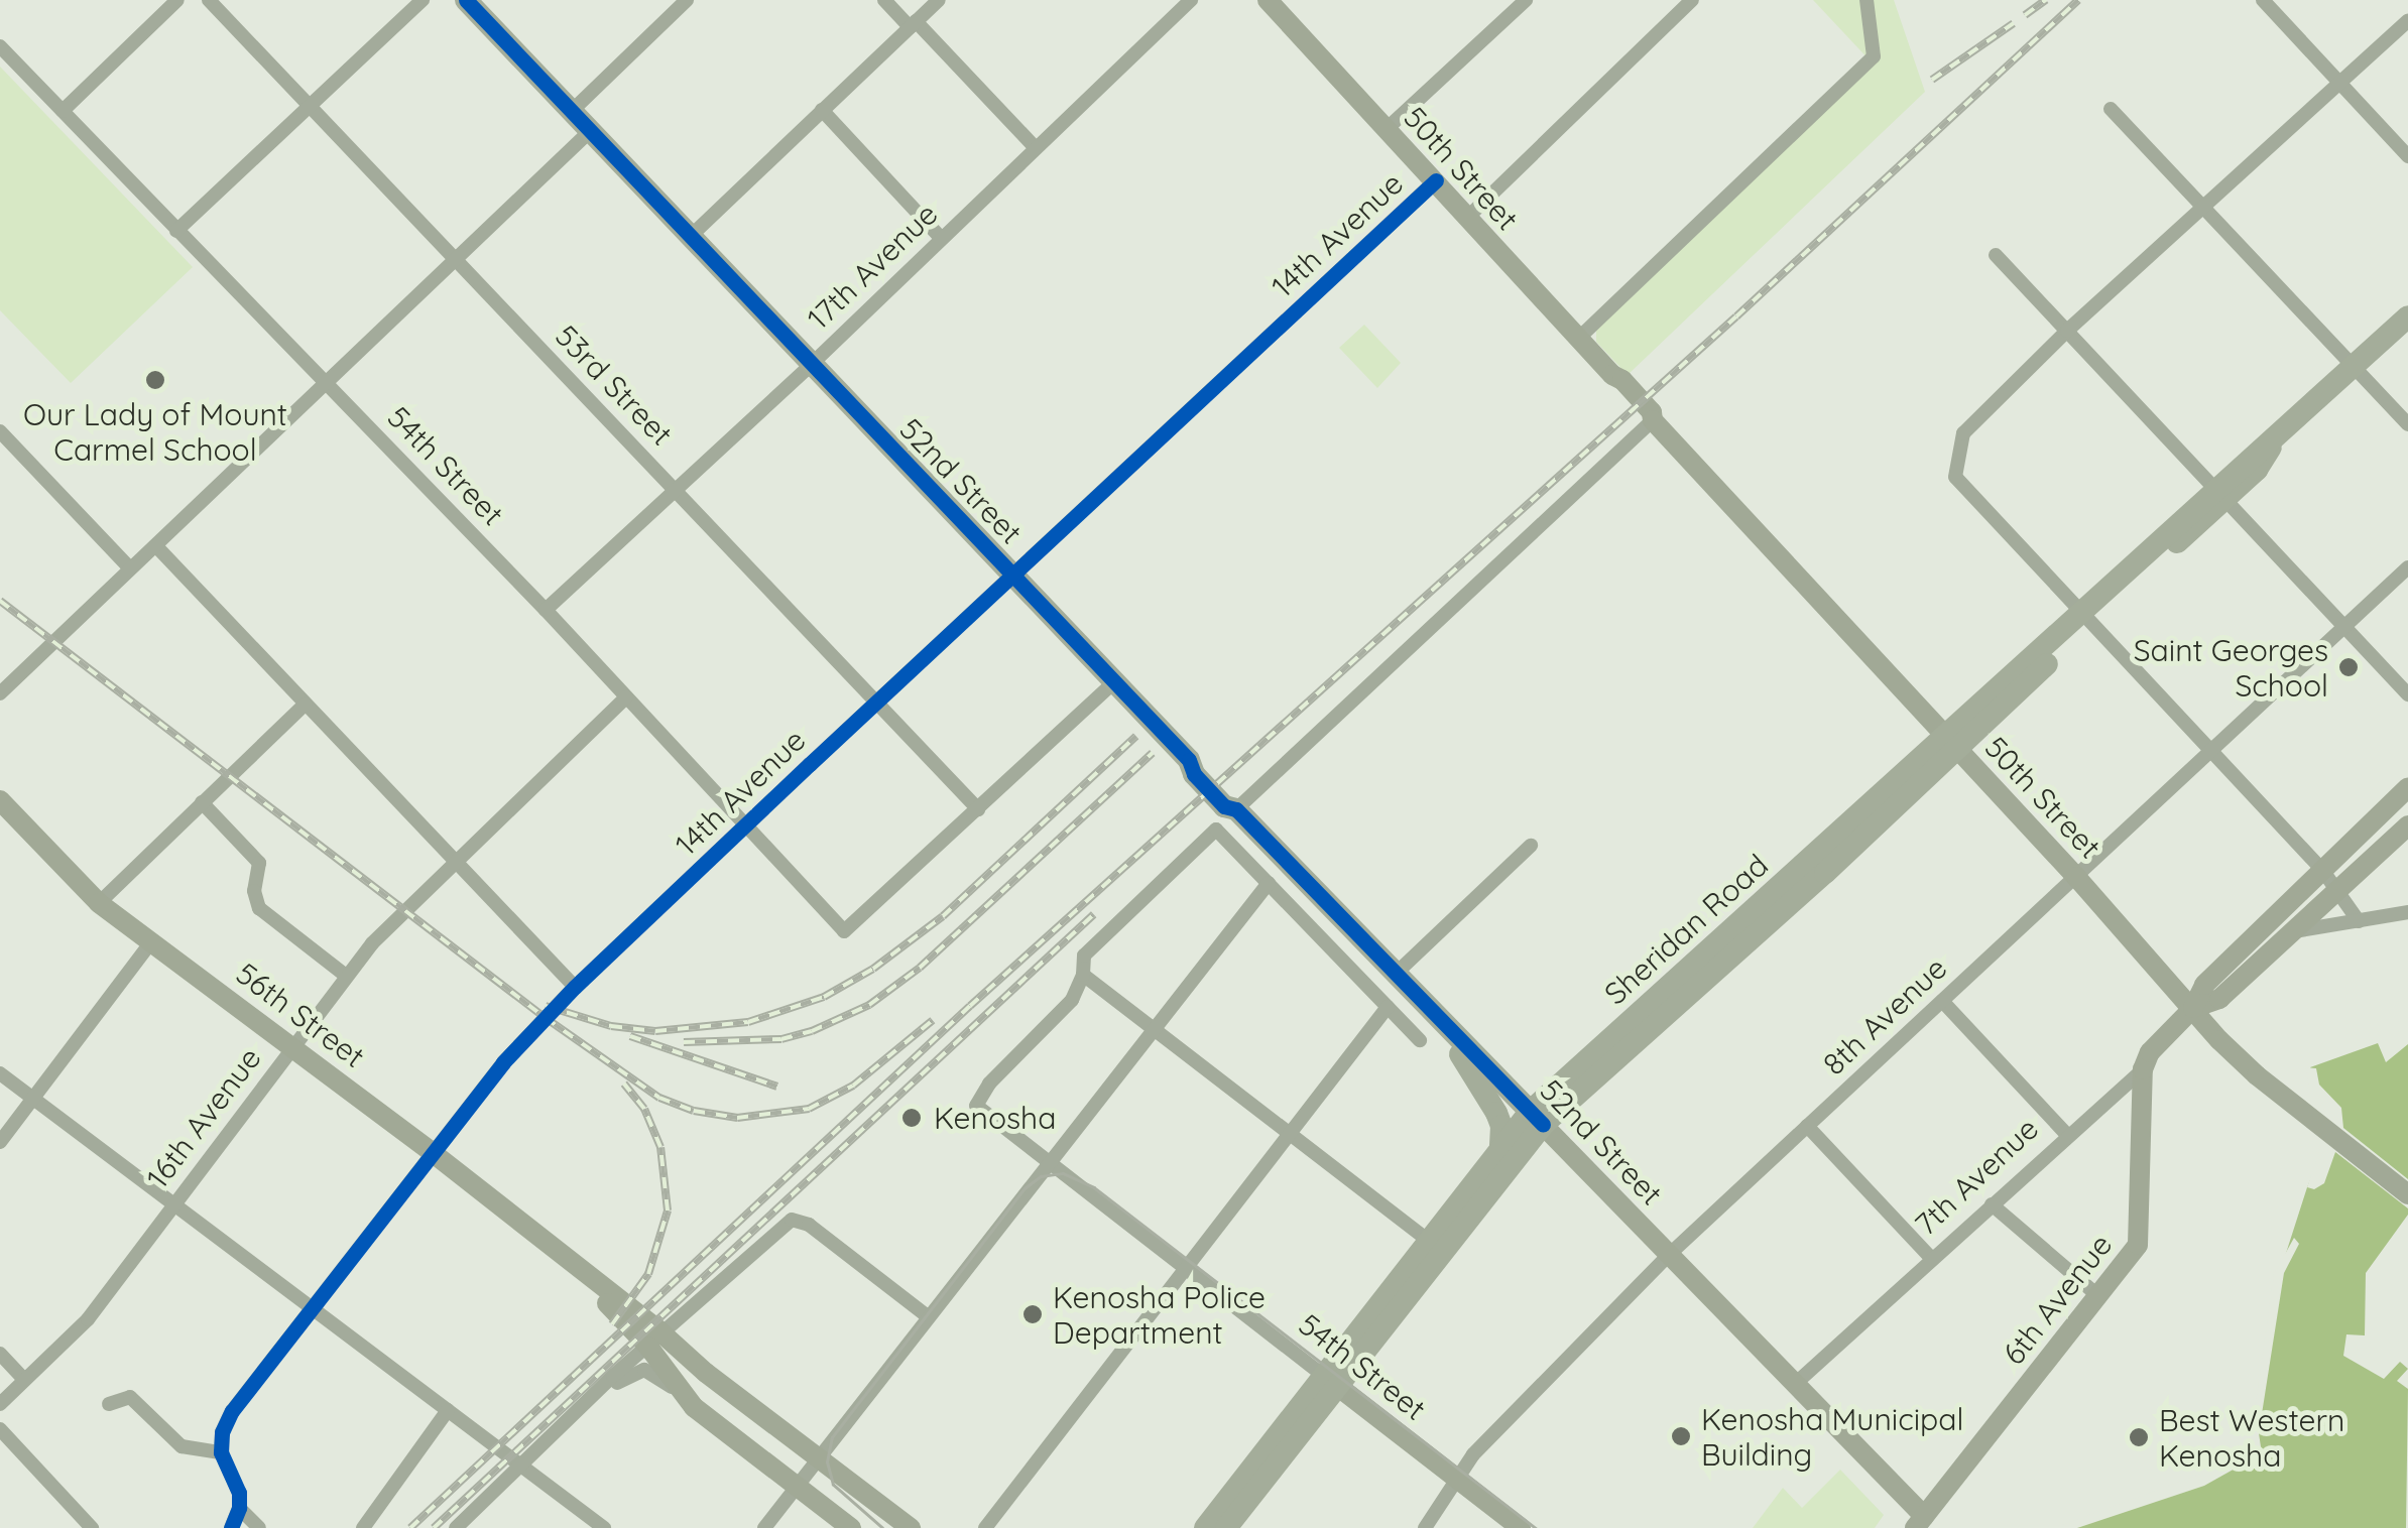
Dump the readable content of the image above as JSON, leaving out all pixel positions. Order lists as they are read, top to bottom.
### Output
{
  "streets": {
    "main road": ["52nd Street", "Sheridan Road"],
    "street": [
      "50th Street",
      "14th Avenue",
      "17th Avenue",
      "53rd Street",
      "54th Street",
      "56th Street",
      "8th Avenue",
      "16th Avenue",
      "7th Avenue",
      "6th Avenue"
    ]
  },
  "crossings": [
    ["50th Street", "14th Avenue"],
    ["50th Street", "Sheridan Road"],
    ["50th Street", "8th Avenue"],
    ["50th Street", "7th Avenue"],
    ["14th Avenue", "53rd Street"],
    ["14th Avenue", "54th Street"],
    ["14th Avenue", "52nd Street"],
    ["14th Avenue", "56th Street"],
    ["17th Avenue", "53rd Street"],
    ["17th Avenue", "54th Street"],
    ["17th Avenue", "52nd Street"],
    ["53rd Street", "54th Street"],
    ["54th Street", "Sheridan Road"],
    ["54th Street", "8th Avenue"],
    ["54th Street", "16th Avenue"],
    ["52nd Street", "Sheridan Road"],
    ["52nd Street", "8th Avenue"],
    ["52nd Street", "7th Avenue"],
    ["52nd Street", "6th Avenue"],
    ["56th Street", "16th Avenue"],
    ["7th Avenue", "6th Avenue"]
  ],
  "places": [
    "Our Lady of Mount Carmel School",
    "Saint Georges School",
    "Kenosha",
    "Kenosha Police Department",
    "Kenosha Municipal Building",
    "Best Western Kenosha"
  ]
}
